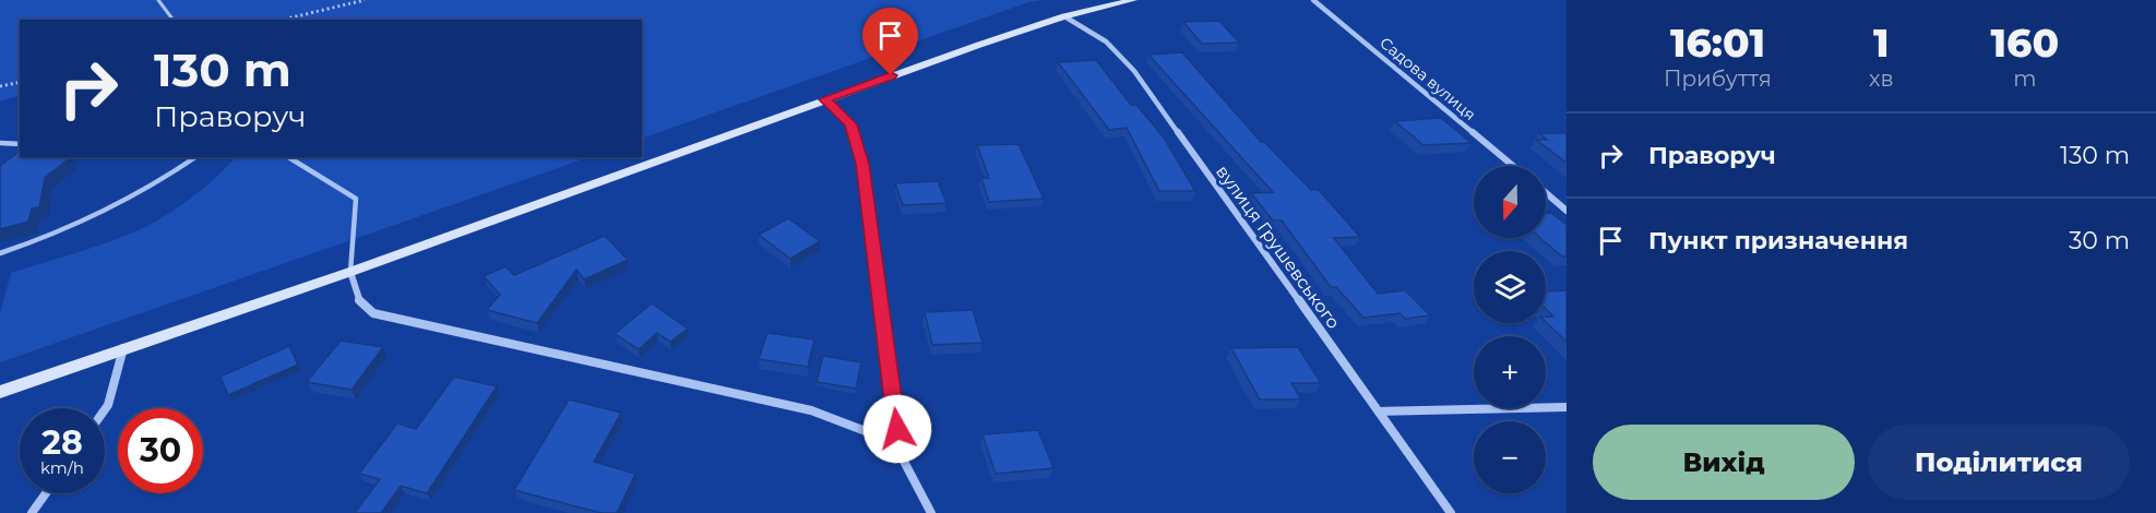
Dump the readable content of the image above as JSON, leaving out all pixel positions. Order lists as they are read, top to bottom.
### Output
{
  "streets": {
    "street": ["Садова вулиця", "вулиця Грушевського"]
  },
  "north": "bottom",
  "page": {
    "eta": [
      "16:01",
      "Прибуття",
      "1",
      "хв",
      "160",
      "m"
    ],
    "turn": ["130 m", "Праворуч"],
    "list": [
      {
        "name": "Праворуч",
        "value": "130 m"
      },
      {
        "name": "Пункт призначення",
        "value": "30 m"
      }
    ],
    "map_buttons": ["+", "−"],
    "speed": "28 km/h",
    "limit": "30",
    "buttons": ["Вихід", "Поділитися"]
  }
}
